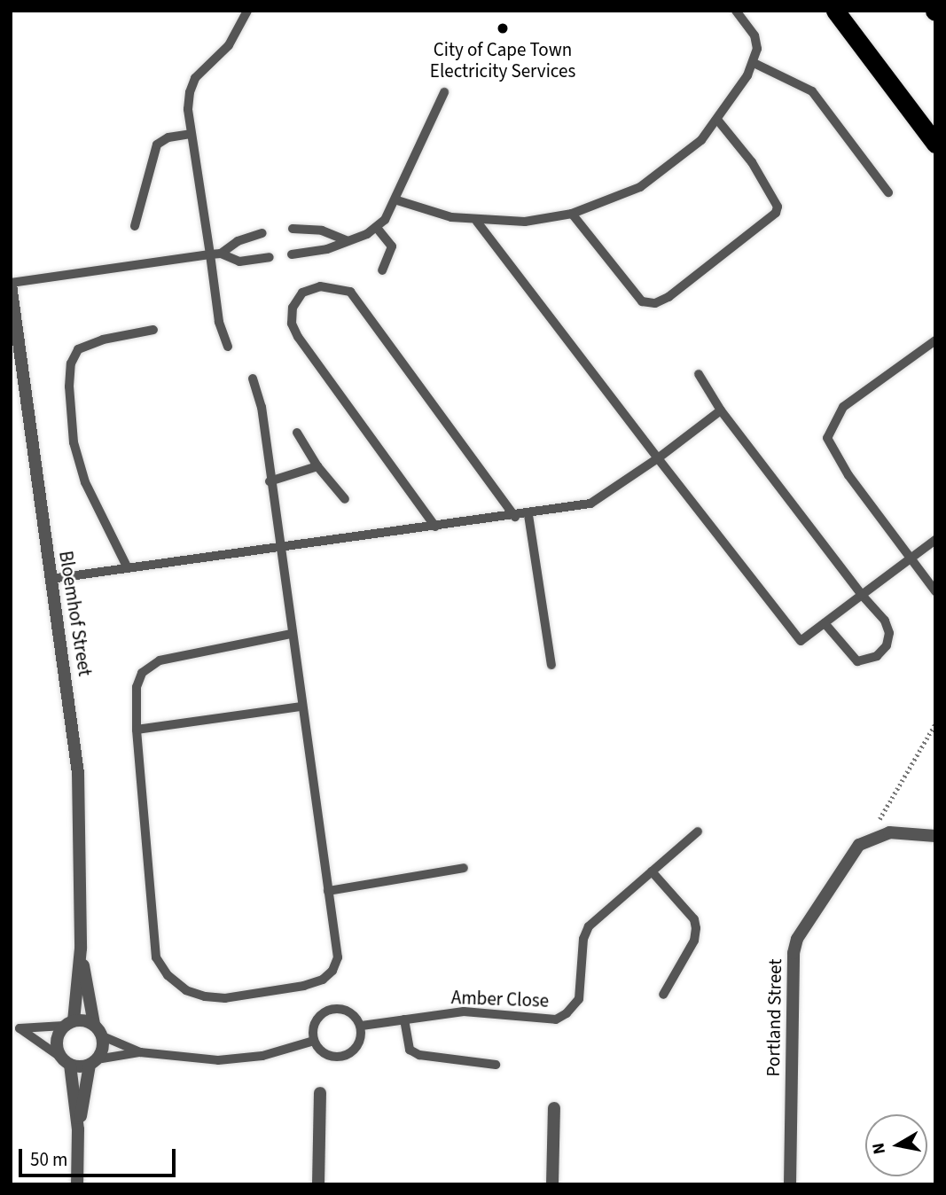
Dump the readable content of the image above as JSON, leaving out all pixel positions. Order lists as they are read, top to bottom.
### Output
{
  "streets": {
    "street": ["Bloemhof Street", "Portland Street"],
    "lane": ["Amber Close"]
  },
  "places": ["City of Cape Town Electricity Services"],
  "scale_bar": "50 m",
  "north": "left"
}
